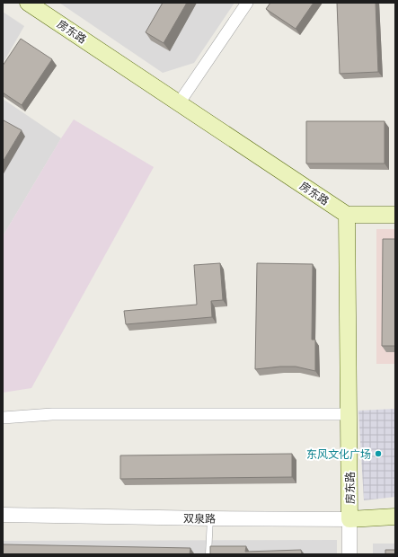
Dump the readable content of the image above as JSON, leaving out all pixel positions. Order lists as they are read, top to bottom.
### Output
{
  "streets": {
    "main road": ["房东路", "双泉路"]
  },
  "crossings": [
    ["房东路", "双泉路"]
  ],
  "places": ["东风文化广场"]
}
